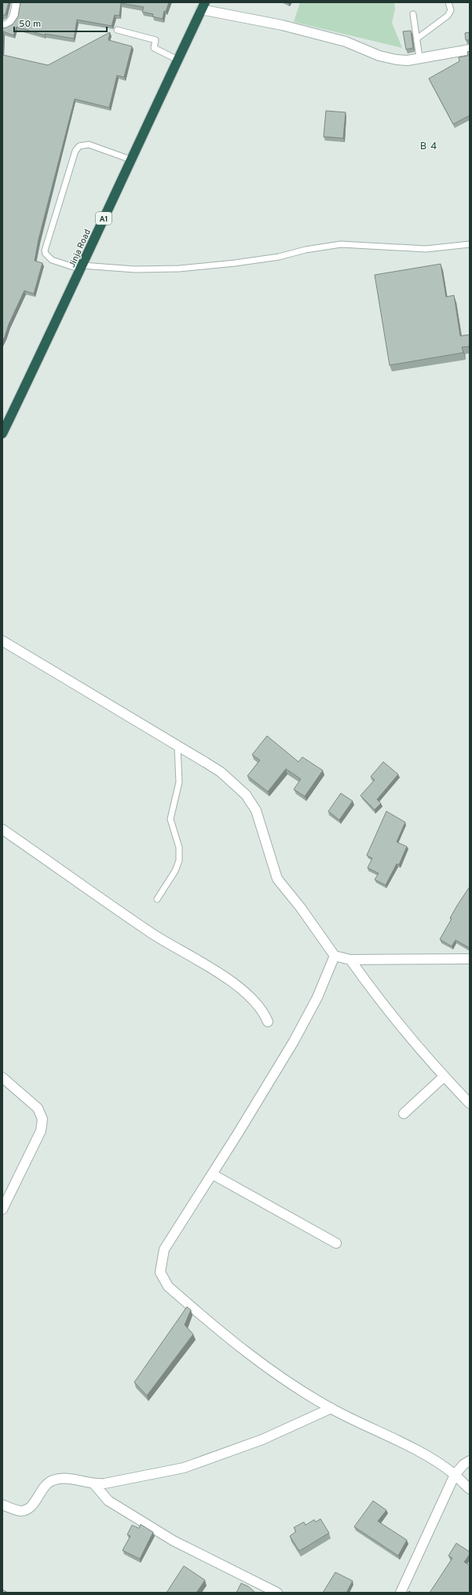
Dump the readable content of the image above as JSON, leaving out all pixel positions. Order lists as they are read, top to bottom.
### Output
{
  "streets": {
    "highway": ["A1", "Jinja Road"]
  },
  "districts": ["B 4"],
  "scale_bar": "50 m"
}
